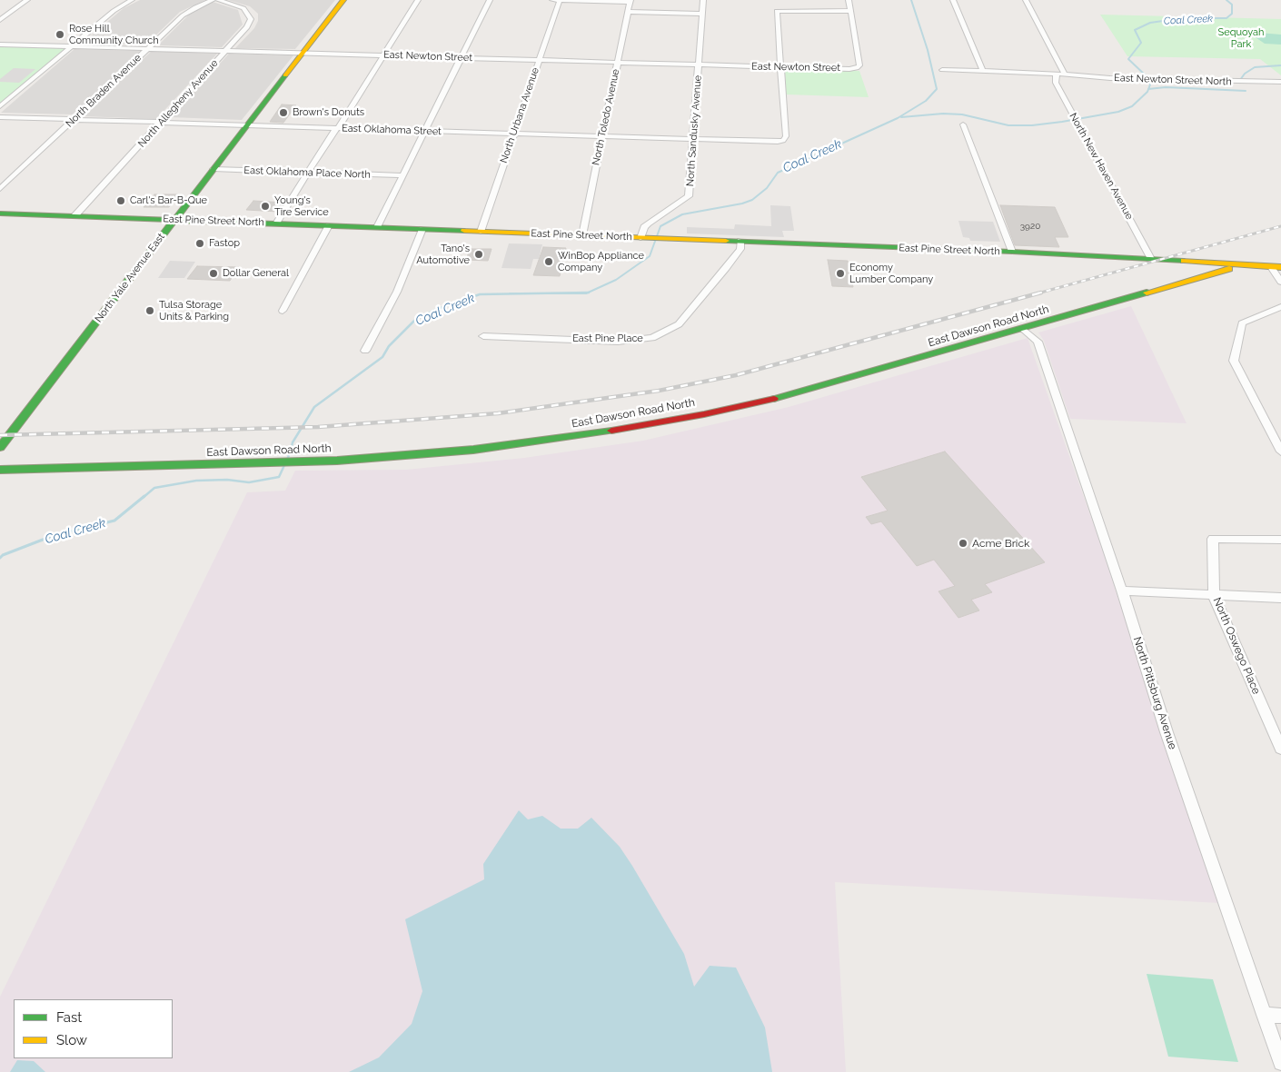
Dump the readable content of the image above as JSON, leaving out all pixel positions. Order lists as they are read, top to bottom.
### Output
{
  "streets": {
    "main road": ["East Pine Street North", "North Yale Avenue East", "East Dawson Road North"],
    "street": [
      "East Newton Street",
      "East Newton Street North",
      "North Braden Avenue",
      "North Allegheny Avenue",
      "North Urbana Avenue",
      "North Toledo Avenue",
      "East Oklahoma Street",
      "North Sandusky Avenue",
      "North New Haven Avenue",
      "East Oklahoma Place North",
      "East Pine Place",
      "North Oswego Place",
      "North Pittsburg Avenue"
    ]
  },
  "crossings": [
    ["East Newton Street", "North Braden Avenue"],
    ["East Newton Street", "North Allegheny Avenue"],
    ["East Newton Street", "North Urbana Avenue"],
    ["East Newton Street", "North Toledo Avenue"],
    ["East Newton Street", "East Oklahoma Street"],
    ["East Newton Street", "North Sandusky Avenue"],
    ["East Newton Street", "North Yale Avenue East"],
    ["North Braden Avenue", "East Oklahoma Street"],
    ["North Allegheny Avenue", "East Oklahoma Street"],
    ["North Allegheny Avenue", "East Pine Street North"],
    ["North Urbana Avenue", "East Oklahoma Street"],
    ["North Urbana Avenue", "East Pine Street North"],
    ["North Toledo Avenue", "East Oklahoma Street"],
    ["North Toledo Avenue", "East Pine Street North"],
    ["East Oklahoma Street", "North Sandusky Avenue"],
    ["East Oklahoma Street", "North Yale Avenue East"],
    ["North Sandusky Avenue", "East Pine Street North"],
    ["North New Haven Avenue", "East Pine Street North"],
    ["East Oklahoma Place North", "North Yale Avenue East"],
    ["East Pine Street North", "North Yale Avenue East"],
    ["East Pine Street North", "East Dawson Road North"],
    ["East Pine Street North", "East Pine Place"],
    ["East Dawson Road North", "North Pittsburg Avenue"]
  ],
  "water": ["Coal Creek"],
  "parks": ["Sequoyah Park"],
  "places": [
    "Rose Hill Community Church",
    "Brown's Donuts",
    "Carl's Bar-B-Que",
    "Young's Tire Service",
    "Fastop",
    "Tano's Automotive",
    "WinBop Appliance Company",
    "Dollar General",
    "Economy Lumber Company",
    "Tulsa Storage Units & Parking",
    "Acme Brick"
  ],
  "house_numbers": ["3920"],
  "legend": ["Fast", "Slow"]
}
